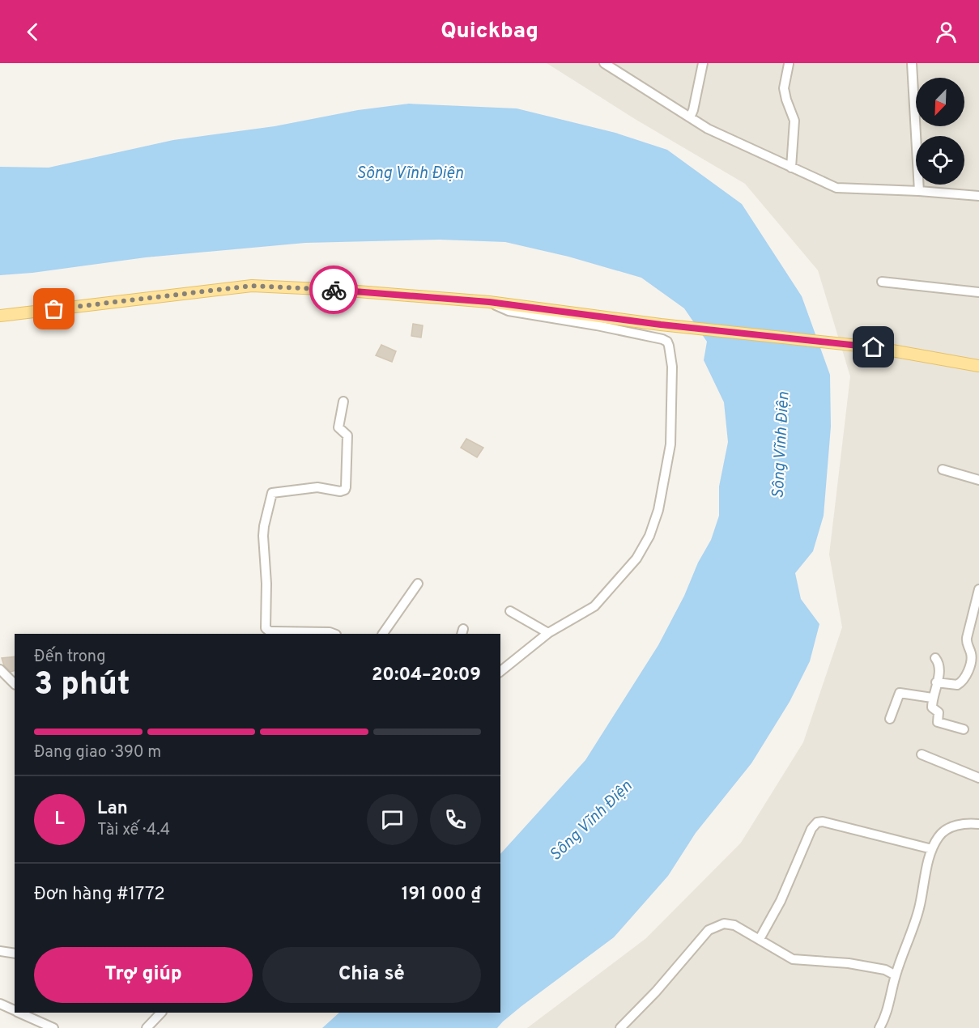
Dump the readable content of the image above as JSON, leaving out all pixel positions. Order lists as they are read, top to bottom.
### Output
{
  "water": ["Sông Vĩnh Điện"],
  "north": "bottom left",
  "page": {
    "header": "Quickbag",
    "heading": ["3 phút", "Đến trong", "20:04–20:09"],
    "panel": [
      "Lan",
      "Tài xế · 4.4",
      "Đơn hàng #1772",
      "191 000 ₫"
    ],
    "bar": "Đang giao · 390 m",
    "round": "L",
    "buttons": ["Trợ giúp", "Chia sẻ"]
  }
}
